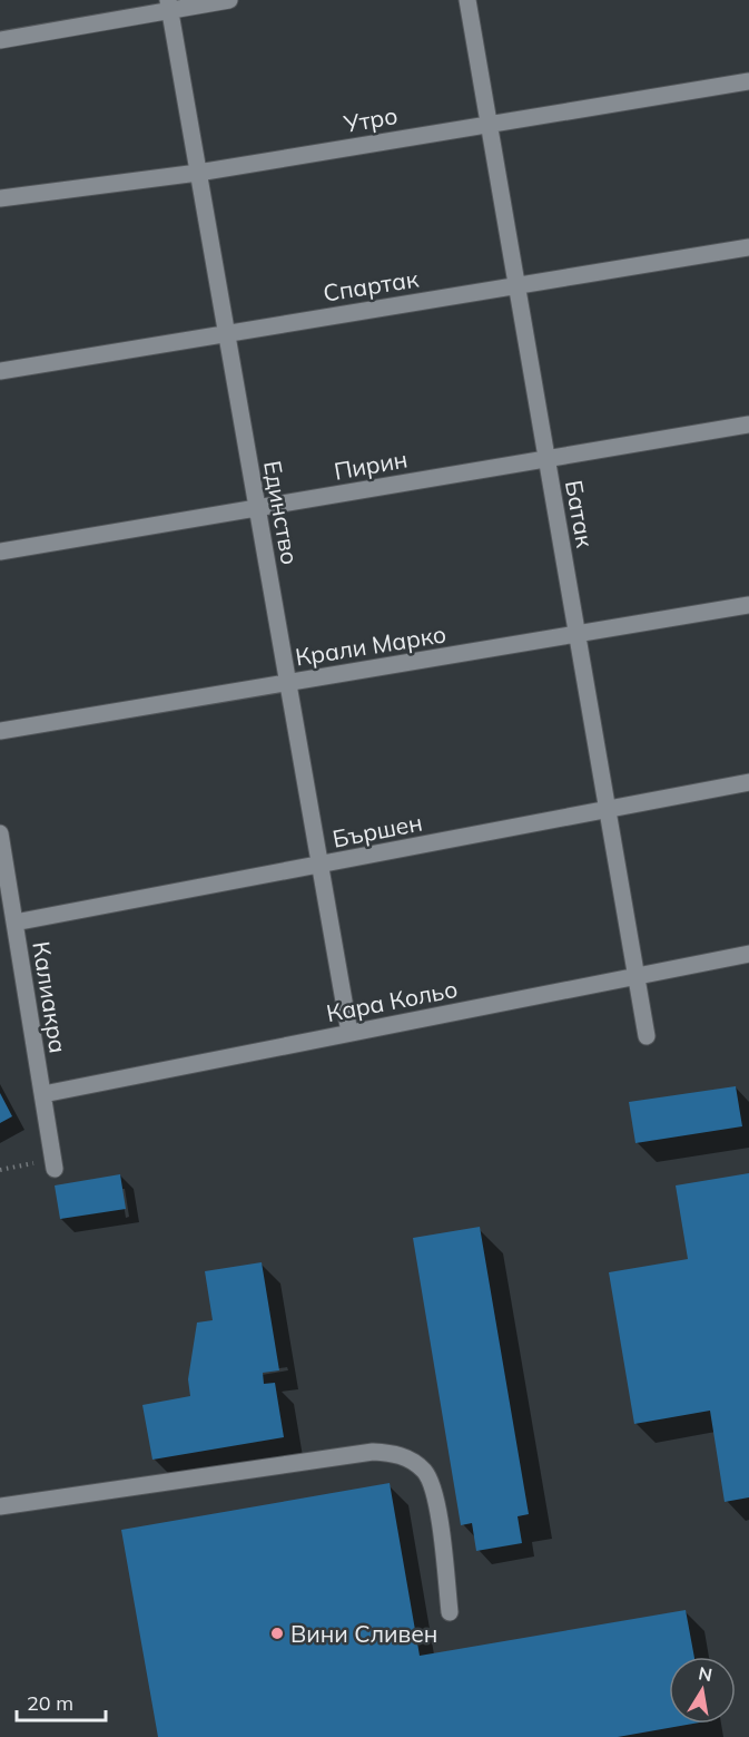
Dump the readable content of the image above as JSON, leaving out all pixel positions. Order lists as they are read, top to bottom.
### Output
{
  "streets": {
    "street": [
      "Утро",
      "Спартак",
      "Пирин",
      "Единство",
      "Батак",
      "Крали Марко",
      "Бършен",
      "Калиакра",
      "Кара Кольо"
    ]
  },
  "crossings": [
    ["Утро", "Единство"],
    ["Утро", "Батак"],
    ["Спартак", "Единство"],
    ["Спартак", "Батак"],
    ["Пирин", "Единство"],
    ["Пирин", "Батак"],
    ["Единство", "Крали Марко"],
    ["Единство", "Бършен"],
    ["Единство", "Кара Кольо"],
    ["Батак", "Крали Марко"],
    ["Батак", "Бършен"],
    ["Батак", "Кара Кольо"],
    ["Бършен", "Калиакра"],
    ["Калиакра", "Кара Кольо"]
  ],
  "places": ["Вини Сливен"],
  "scale_bar": "20 m",
  "north": "top"
}
